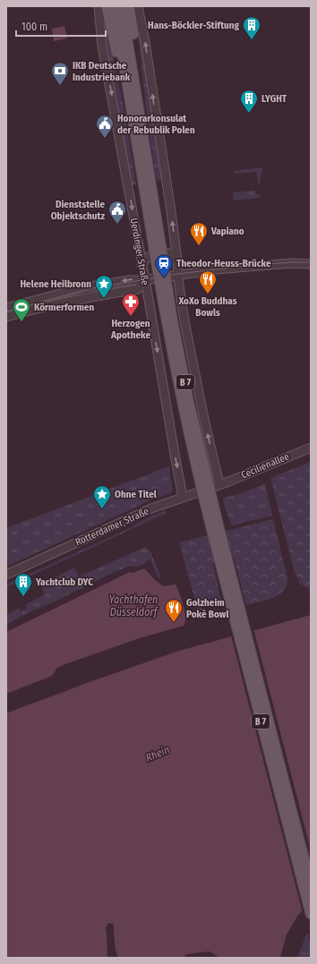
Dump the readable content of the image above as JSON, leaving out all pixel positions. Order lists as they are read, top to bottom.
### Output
{
  "streets": {
    "main road": ["B 7"],
    "street": ["Uerdinger Straße", "Cecilienallee", "Rotterdamer Straße"]
  },
  "crossings": [
    ["Uerdinger Straße", "Rotterdamer Straße"],
    ["Cecilienallee", "Rotterdamer Straße"]
  ],
  "water": ["Yachthafen Düsseldorf", "Rhein"],
  "places": {
    "building": ["Hans-Böckler-Stiftung", "LYGHT", "Yachtclub DYC"],
    "bank": ["IKB Deutsche Industriebank"],
    "public building": ["Honorarkonsulat der Rebublik Polen", "Dienststelle Objektschutz"],
    "restaurant": ["Vapiano", "XoXo Buddhas Bowls", "Golzheim Pokè Bowl"],
    "station": ["Theodor-Heuss-Brücke"],
    "place": ["Helene Heilbronn", "Ohne Titel"],
    "pharmacy": ["Herzogen Apotheke"],
    "sports": ["Körmerformen"]
  },
  "scale_bar": "100 m"
}
